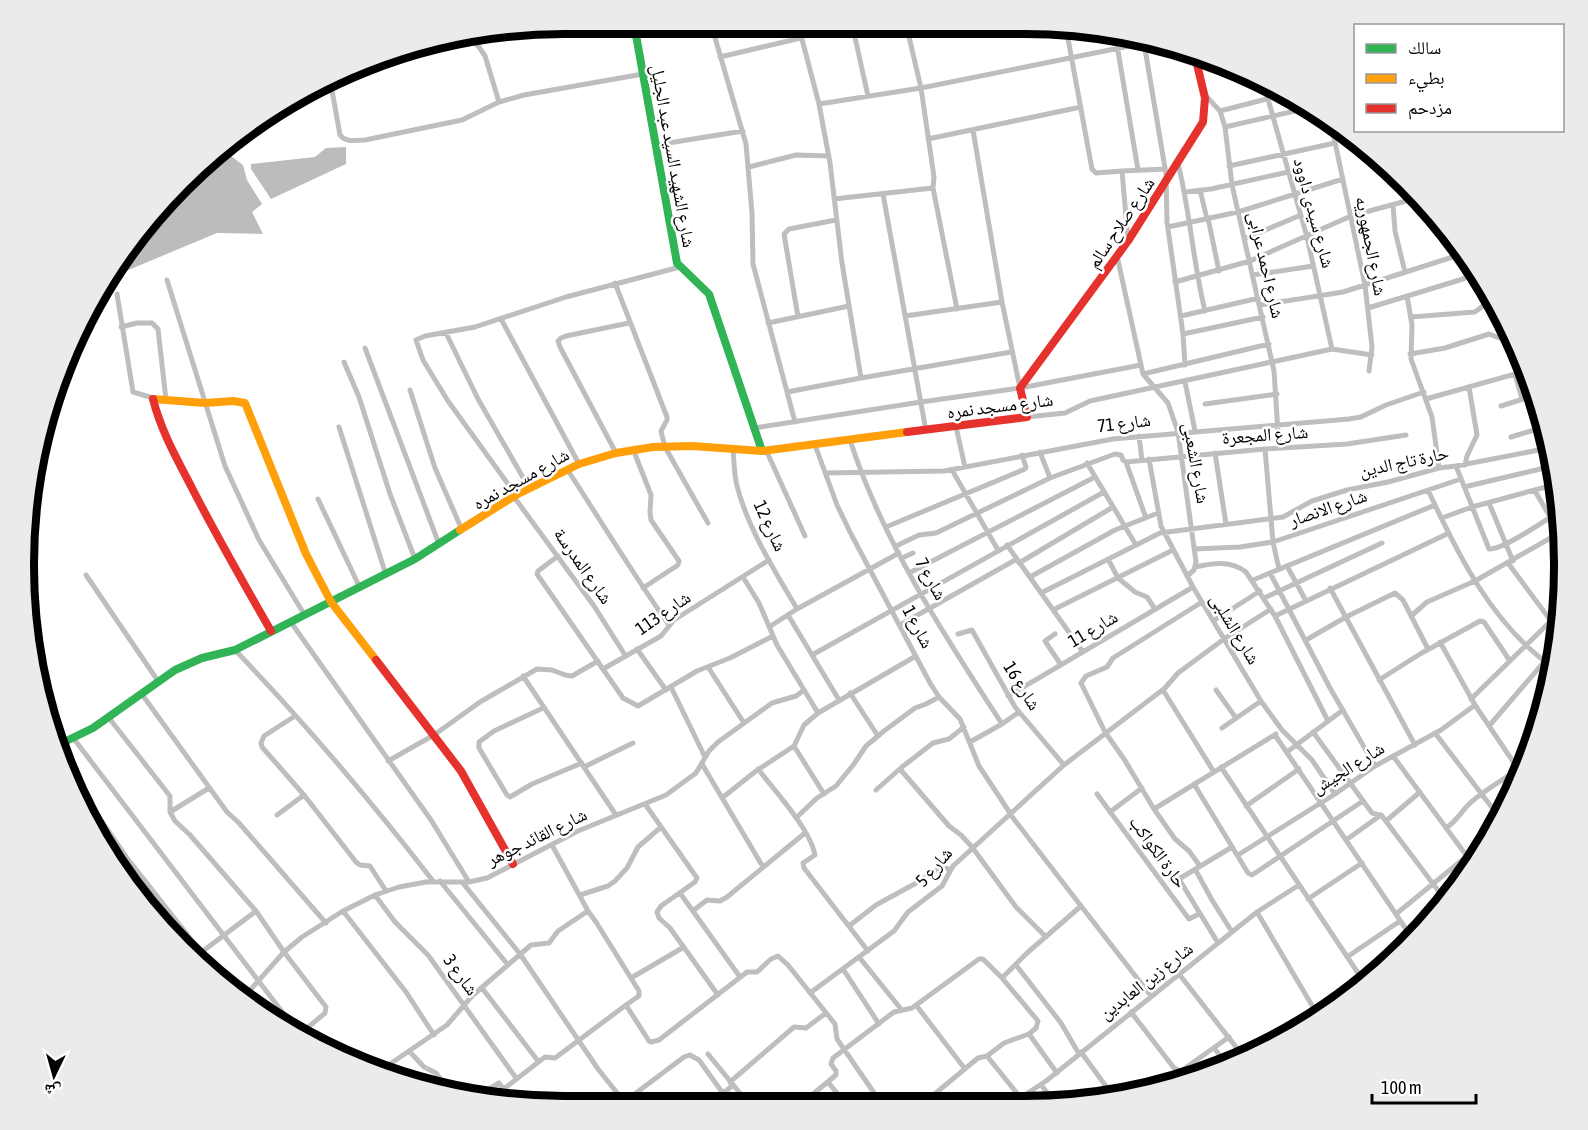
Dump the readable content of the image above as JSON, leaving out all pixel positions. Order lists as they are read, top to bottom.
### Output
{
  "streets": {
    "street": [
      "شارع الشهيد السيد عبد الجليل",
      "شارع سيدى داوود",
      "شارع صلاح سالم",
      "شارع الجمهوريه",
      "شارع احمد عرابى",
      "شارع مسجد نمره",
      "شارع 71",
      "شارع المجعرة",
      "حارة تاج الدين",
      "شارع الشعبى",
      "شارع الانصار",
      "شارع 12",
      "شارع المدرسة",
      "شارع 7",
      "شارع 113",
      "شارع 1",
      "شارع 11",
      "شارع الشلبى",
      "شارع 16",
      "شارع الجيش",
      "شارع القائد جوهر",
      "حارة الكواكب",
      "شارع 5",
      "شارع 3",
      "شارع زين العابدين"
    ]
  },
  "crossings": [
    ["شارع الشهيد السيد عبد الجليل", "شارع مسجد نمره"],
    ["شارع سيدى داوود", "شارع مسجد نمره"],
    ["شارع صلاح سالم", "شارع احمد عرابى"],
    ["شارع احمد عرابى", "شارع مسجد نمره"],
    ["شارع احمد عرابى", "شارع 71"],
    ["شارع احمد عرابى", "شارع المجعرة"],
    ["شارع مسجد نمره", "شارع الشعبى"],
    ["شارع مسجد نمره", "شارع 12"],
    ["شارع مسجد نمره", "شارع المدرسة"],
    ["شارع مسجد نمره", "شارع 7"],
    ["شارع مسجد نمره", "شارع 1"],
    ["شارع 71", "شارع الشعبى"],
    ["شارع 71", "شارع 7"],
    ["شارع 71", "شارع 1"],
    ["شارع المجعرة", "شارع الشعبى"],
    ["شارع المجعرة", "شارع الشلبى"],
    ["حارة تاج الدين", "شارع الشعبى"],
    ["حارة تاج الدين", "شارع الشلبى"],
    ["شارع الشعبى", "شارع الانصار"],
    ["شارع 12", "شارع 113"],
    ["شارع المدرسة", "شارع 113"],
    ["شارع 1", "شارع 5"],
    ["شارع 1", "شارع زين العابدين"],
    ["شارع 11", "شارع الشلبى"],
    ["شارع 11", "شارع 16"],
    ["شارع الشلبى", "شارع الجيش"],
    ["شارع الشلبى", "شارع 5"],
    ["شارع 16", "شارع 5"],
    ["شارع القائد جوهر", "شارع 3"]
  ],
  "legend": ["سالك", "بطيء", "مزدحم"],
  "scale_bar": "100 m",
  "north": "bottom"
}
